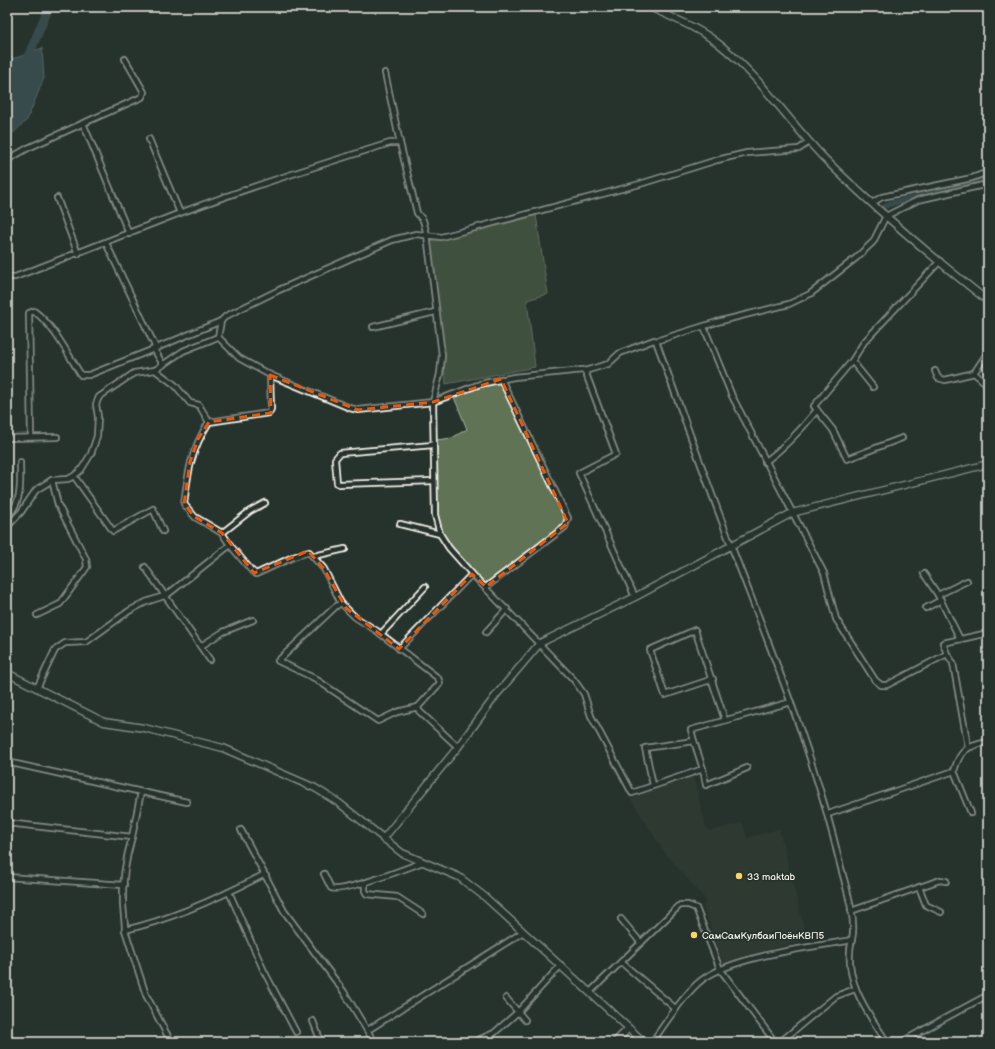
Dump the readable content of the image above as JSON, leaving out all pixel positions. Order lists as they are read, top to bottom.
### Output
{
  "places": ["33 maktab", "СамСамКулбаиПоёнКВП5"]
}
